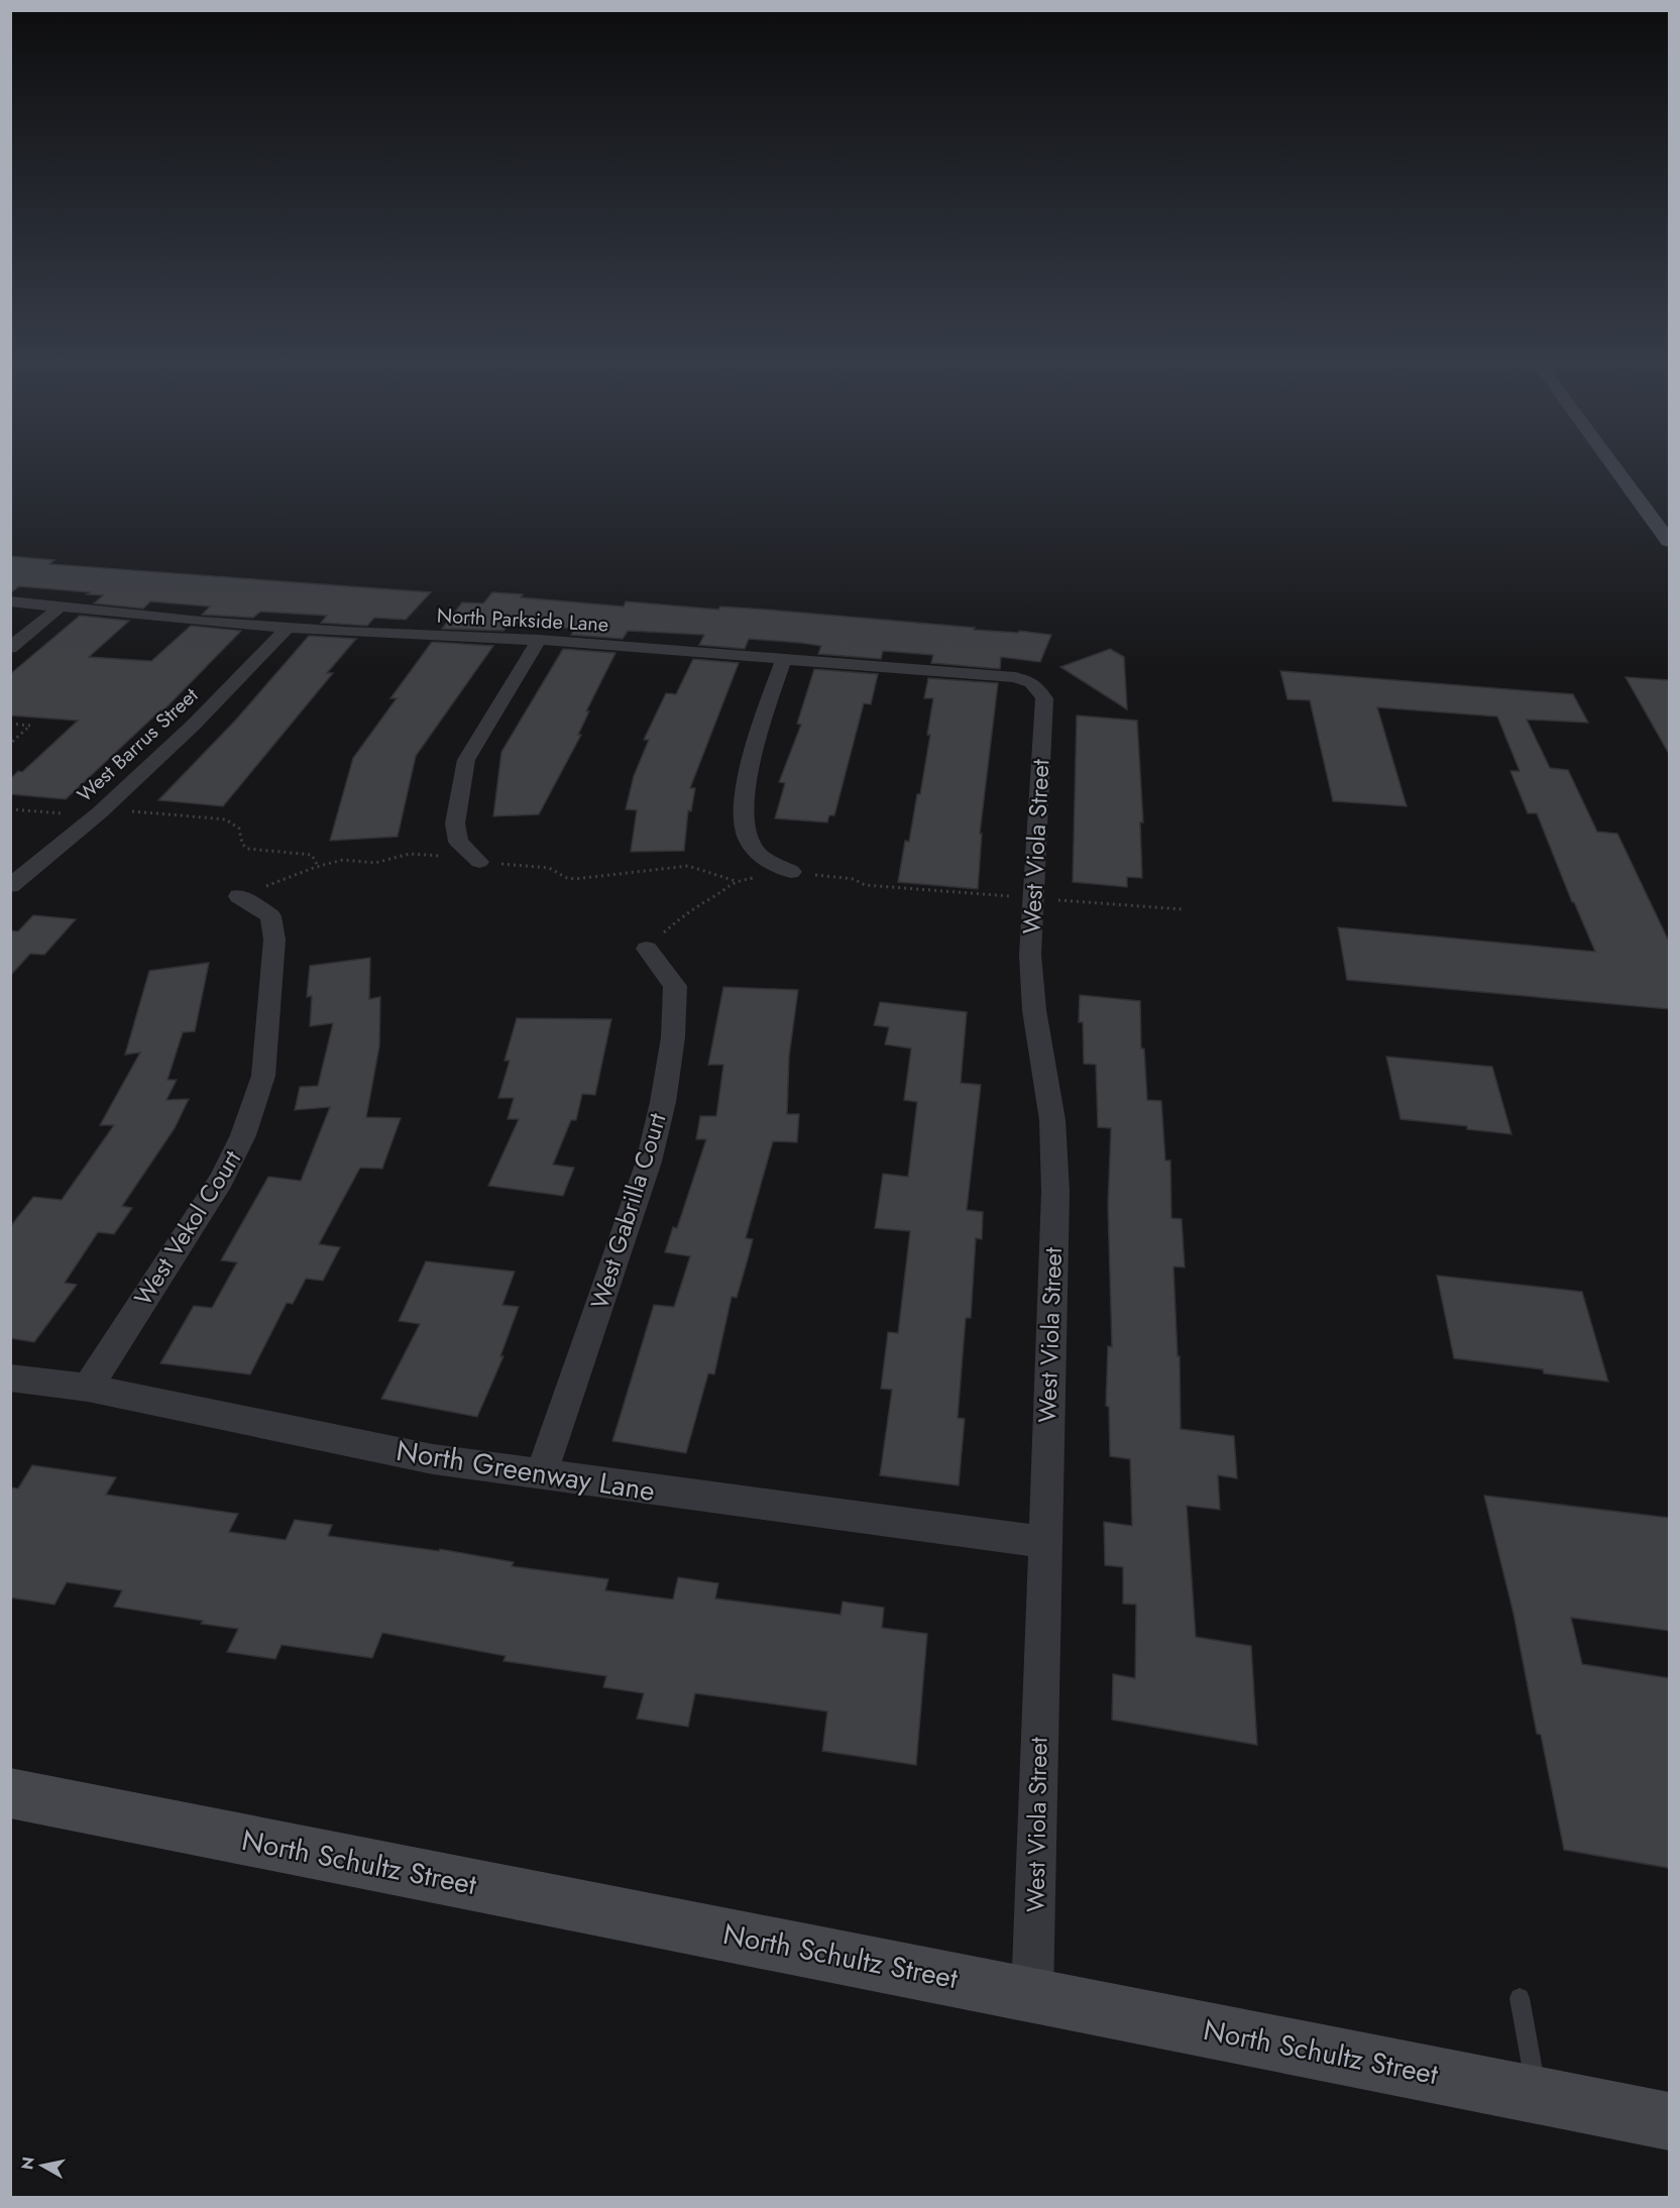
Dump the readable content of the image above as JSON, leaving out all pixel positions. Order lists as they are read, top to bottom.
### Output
{
  "streets": {
    "street": [
      "North Parkside Lane",
      "West Barrus Street",
      "West Viola Street",
      "West Gabrilla Court",
      "West Vekol Court",
      "North Greenway Lane",
      "North Schultz Street"
    ]
  },
  "crossings": [
    ["North Parkside Lane", "West Barrus Street"],
    ["North Parkside Lane", "West Viola Street"],
    ["West Viola Street", "North Greenway Lane"],
    ["West Viola Street", "North Schultz Street"],
    ["West Gabrilla Court", "North Greenway Lane"],
    ["West Vekol Court", "North Greenway Lane"]
  ],
  "north": "left"
}
